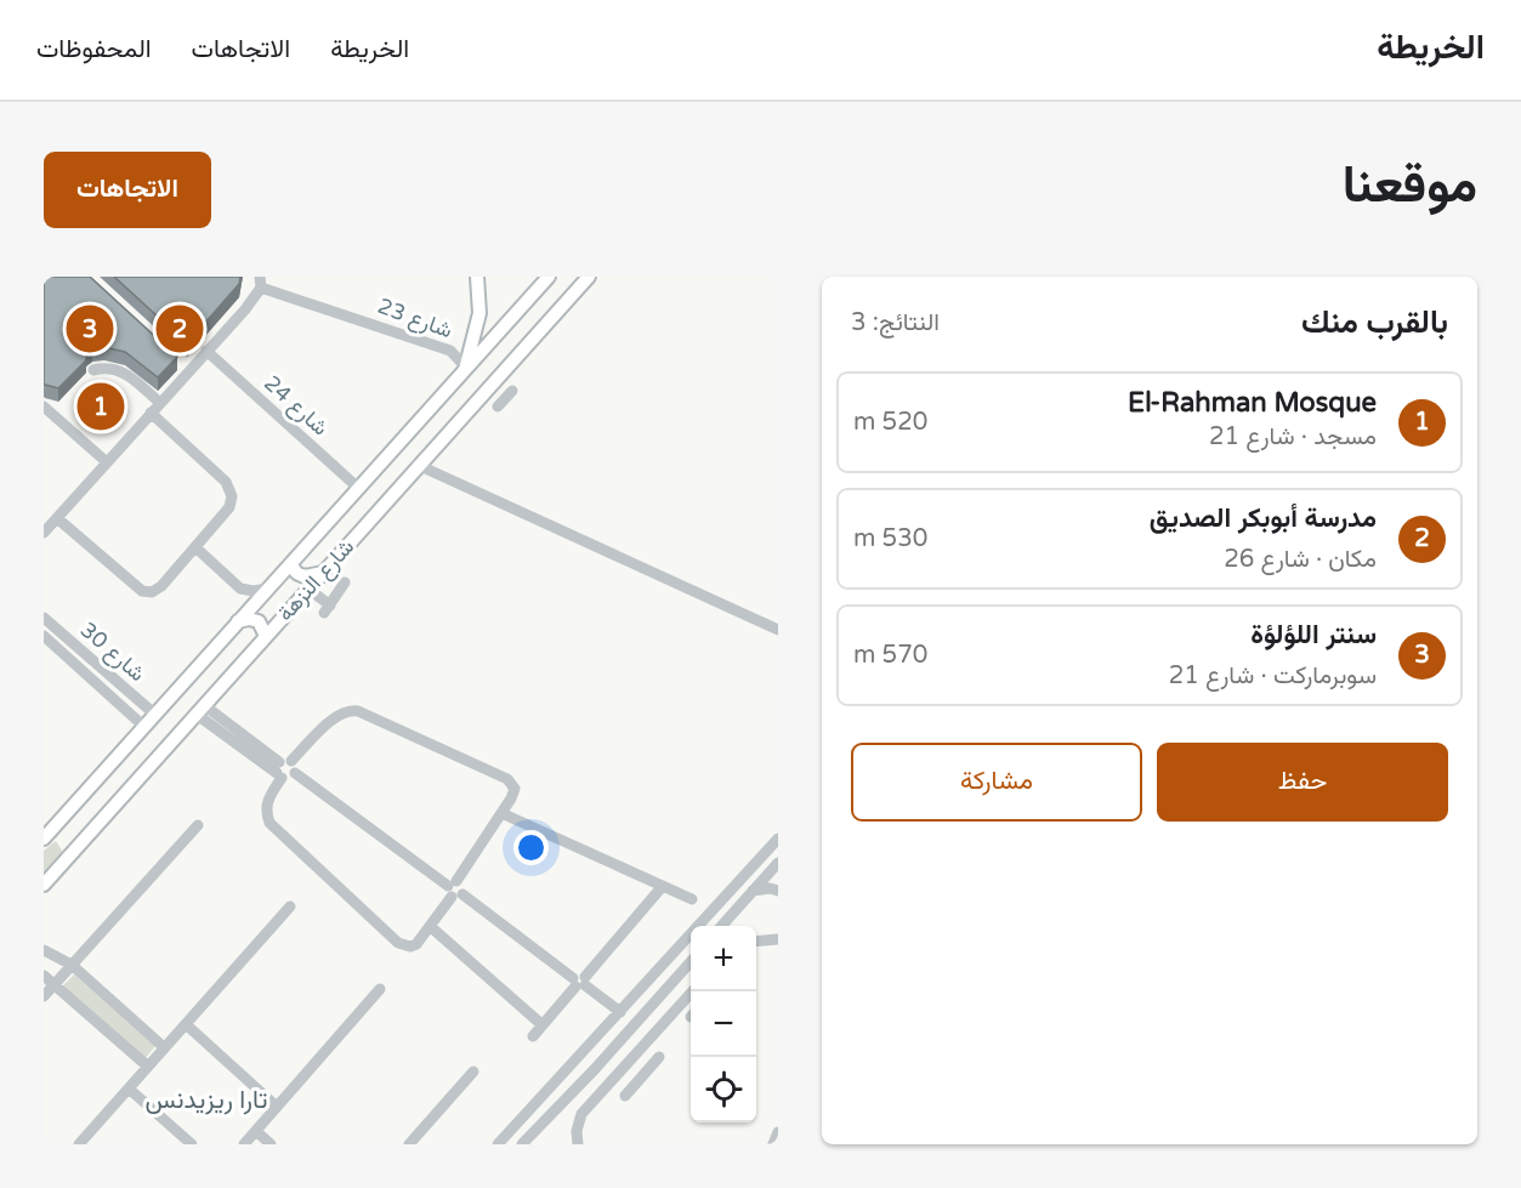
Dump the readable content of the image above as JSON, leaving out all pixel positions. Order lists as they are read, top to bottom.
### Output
{
  "streets": {
    "main road": ["شارع النزهة"],
    "street": ["شارع 23", "شارع 24", "شارع 30"]
  },
  "crossings": [
    ["شارع 23", "شارع النزهة"],
    ["شارع 24", "شارع النزهة"],
    ["شارع النزهة", "شارع 30"]
  ],
  "districts": ["تارا ريزيدنس"],
  "page": {
    "header": "الخريطة",
    "nav": ["الخريطة", "الاتجاهات", "المحفوظات"],
    "title": "موقعنا",
    "buttons": [
      "الاتجاهات",
      ["حفظ", "مشاركة"]
    ],
    "heading": ["بالقرب منك", "النتائج: 3"],
    "pins": ["2", "3", "1"],
    "list": [
      {
        "mark": "1",
        "name": "El-Rahman Mosque",
        "note": "مسجد · شارع 21",
        "value": "520 m"
      },
      {
        "mark": "2",
        "name": "مدرسة أبوبكر الصديق",
        "note": "مكان · شارع 26",
        "value": "530 m"
      },
      {
        "mark": "3",
        "name": "سنتر اللؤلؤة",
        "note": "سوبرماركت · شارع 21",
        "value": "570 m"
      }
    ],
    "map_buttons": ["+", "−"]
  }
}
